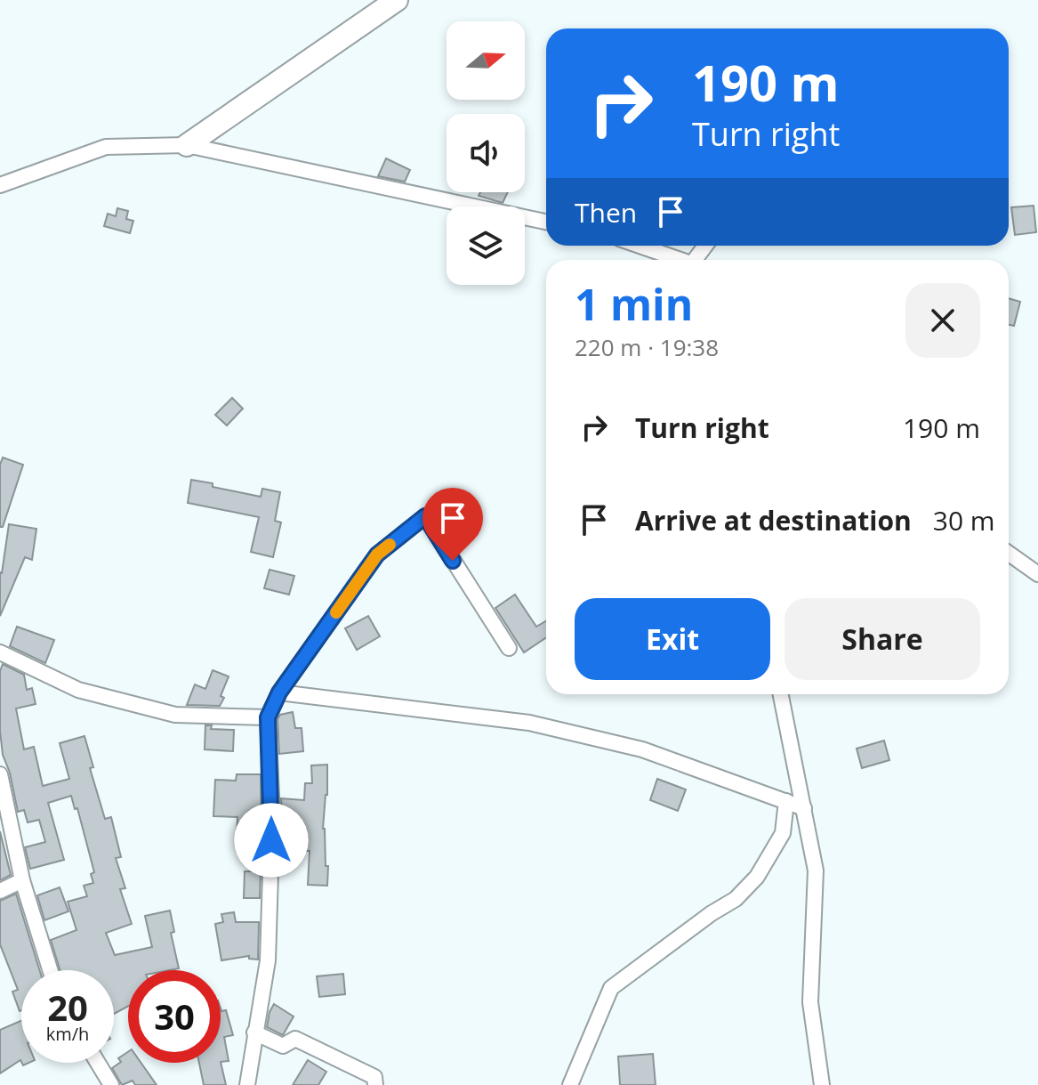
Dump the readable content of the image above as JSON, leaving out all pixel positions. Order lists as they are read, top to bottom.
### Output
{
  "north": "right",
  "page": {
    "turn": ["190 m", "Turn right"],
    "then": "Then",
    "heading": ["1 min", "220 m · 19:38"],
    "list": [
      {
        "name": "Turn right",
        "value": "190 m"
      },
      {
        "name": "Arrive at destination",
        "value": "30 m"
      }
    ],
    "buttons": ["Exit", "Share"],
    "speed": "20 km/h",
    "limit": "30"
  }
}
